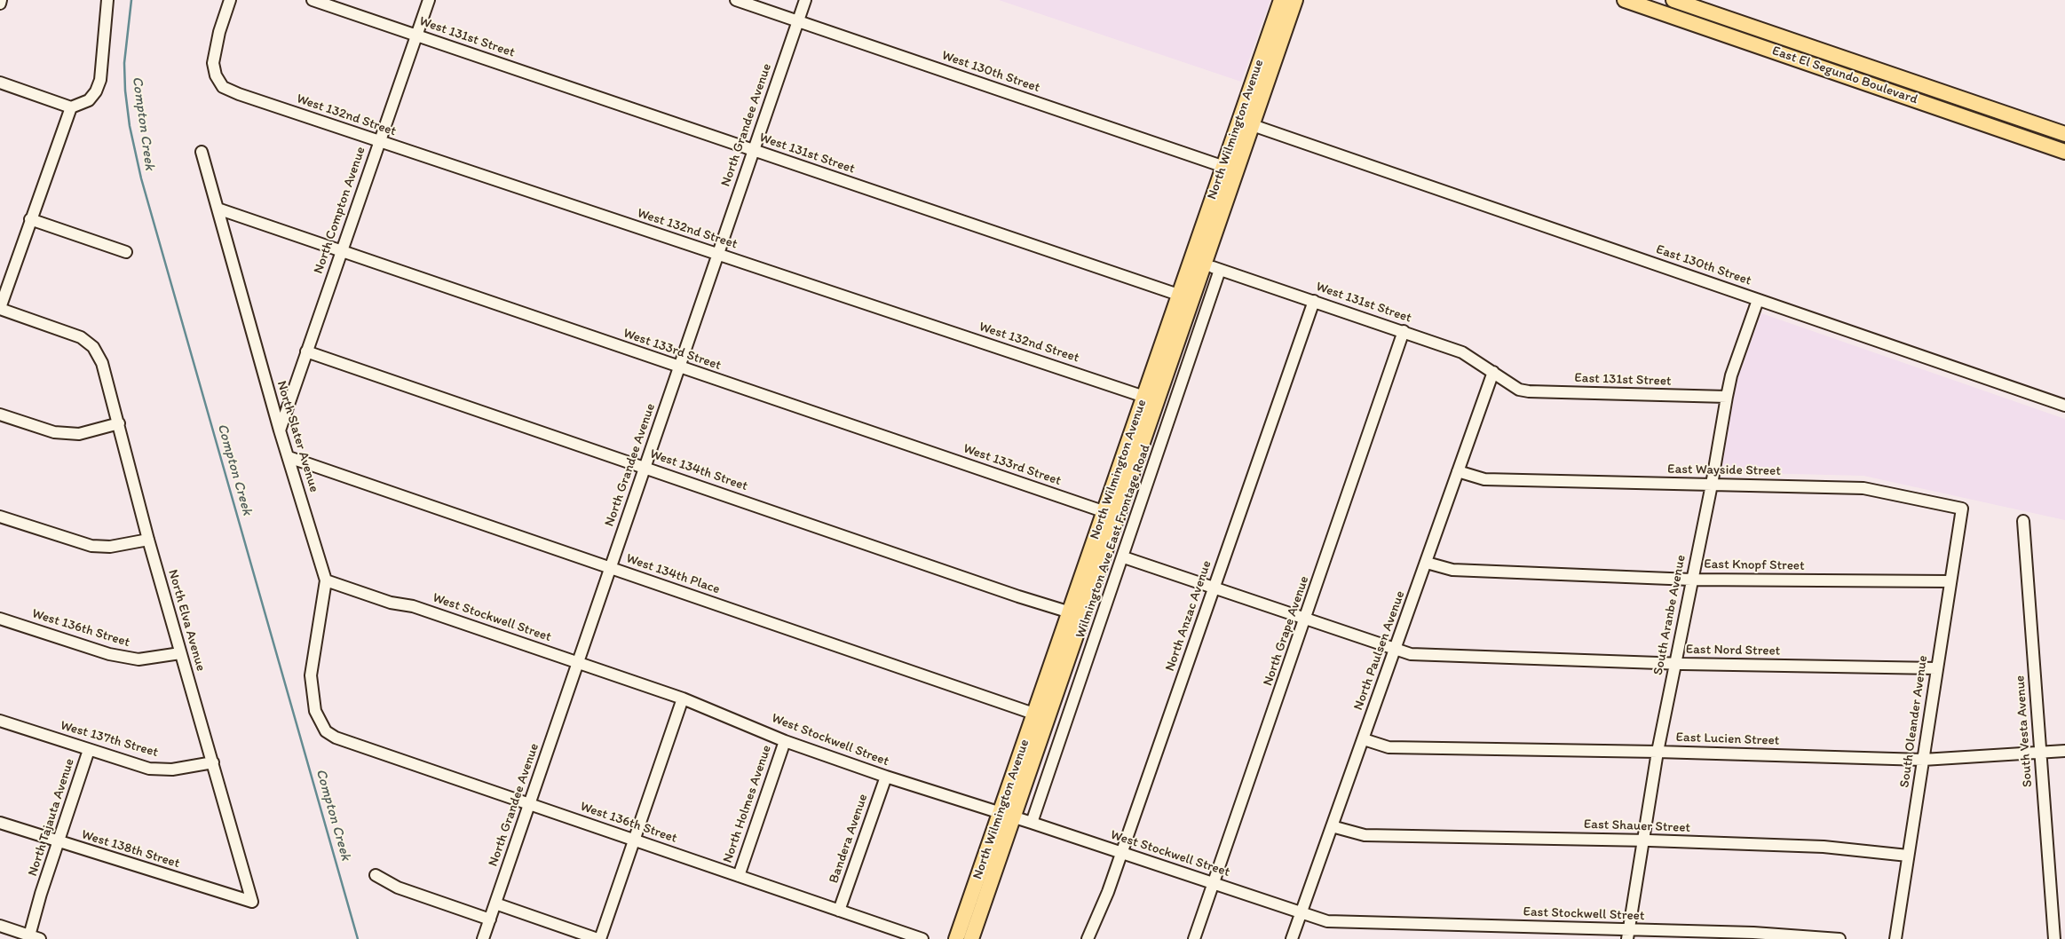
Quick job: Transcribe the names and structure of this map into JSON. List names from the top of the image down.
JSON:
{
  "streets": {
    "main road": ["East El Segundo Boulevard", "North Wilmington Avenue"],
    "street": [
      "West 131st Street",
      "West 130th Street",
      "West 132nd Street",
      "North Grandee Avenue",
      "North Compton Avenue",
      "East 130th Street",
      "West 133rd Street",
      "East 131st Street",
      "North Slater Avenue",
      "West 134th Street",
      "East Wayside Street",
      "Wilmington Ave East Frontage Road",
      "East Knopf Street",
      "West 134th Place",
      "South Aranbe Avenue",
      "North Anzac Avenue",
      "West Stockwell Street",
      "North Elva Avenue",
      "West 136th Street",
      "North Grape Avenue",
      "North Paulsen Avenue",
      "East Nord Street",
      "South Oleander Avenue",
      "South Vesta Avenue",
      "West 137th Street",
      "East Lucien Street",
      "North Holmes Avenue",
      "North Tajauta Avenue",
      "East Shauer Street",
      "Bandera Avenue",
      "West 138th Street",
      "East Stockwell Street"
    ]
  },
  "crossings": [
    ["West 131st Street", "North Grandee Avenue"],
    ["West 131st Street", "North Wilmington Avenue"],
    ["West 131st Street", "North Compton Avenue"],
    ["West 131st Street", "East 131st Street"],
    ["West 131st Street", "Wilmington Ave East Frontage Road"],
    ["West 131st Street", "North Anzac Avenue"],
    ["West 131st Street", "North Grape Avenue"],
    ["West 131st Street", "North Paulsen Avenue"],
    ["West 130th Street", "North Grandee Avenue"],
    ["West 130th Street", "North Wilmington Avenue"],
    ["West 132nd Street", "North Grandee Avenue"],
    ["West 132nd Street", "North Wilmington Avenue"],
    ["West 132nd Street", "North Compton Avenue"],
    ["North Grandee Avenue", "West 133rd Street"],
    ["North Grandee Avenue", "West 134th Street"],
    ["North Grandee Avenue", "West 134th Place"],
    ["North Grandee Avenue", "West Stockwell Street"],
    ["North Grandee Avenue", "West 136th Street"],
    ["North Wilmington Avenue", "East 130th Street"],
    ["North Wilmington Avenue", "West 133rd Street"],
    ["North Wilmington Avenue", "West 134th Street"],
    ["North Wilmington Avenue", "West 134th Place"],
    ["North Wilmington Avenue", "West Stockwell Street"],
    ["North Compton Avenue", "West 133rd Street"],
    ["North Compton Avenue", "North Slater Avenue"],
    ["North Compton Avenue", "West 134th Street"],
    ["East 130th Street", "South Aranbe Avenue"],
    ["West 133rd Street", "North Slater Avenue"],
    ["East 131st Street", "South Aranbe Avenue"],
    ["North Slater Avenue", "West 134th Place"],
    ["North Slater Avenue", "West Stockwell Street"],
    ["North Slater Avenue", "West 136th Street"],
    ["East Wayside Street", "South Aranbe Avenue"],
    ["East Wayside Street", "North Paulsen Avenue"],
    ["East Wayside Street", "South Oleander Avenue"],
    ["Wilmington Ave East Frontage Road", "West Stockwell Street"],
    ["Wilmington Ave East Frontage Road", "East Nord Street"],
    ["East Knopf Street", "South Aranbe Avenue"],
    ["East Knopf Street", "North Paulsen Avenue"],
    ["East Knopf Street", "South Oleander Avenue"],
    ["South Aranbe Avenue", "East Nord Street"],
    ["South Aranbe Avenue", "East Lucien Street"],
    ["South Aranbe Avenue", "East Shauer Street"],
    ["South Aranbe Avenue", "East Stockwell Street"],
    ["North Anzac Avenue", "West Stockwell Street"],
    ["North Anzac Avenue", "East Nord Street"],
    ["West Stockwell Street", "North Grape Avenue"],
    ["West Stockwell Street", "North Paulsen Avenue"],
    ["West Stockwell Street", "North Holmes Avenue"],
    ["West Stockwell Street", "Bandera Avenue"],
    ["West Stockwell Street", "East Stockwell Street"],
    ["North Elva Avenue", "West 136th Street"],
    ["North Elva Avenue", "West 137th Street"],
    ["North Elva Avenue", "West 138th Street"],
    ["West 136th Street", "North Holmes Avenue"],
    ["West 136th Street", "Bandera Avenue"],
    ["North Grape Avenue", "East Nord Street"],
    ["North Paulsen Avenue", "East Nord Street"],
    ["North Paulsen Avenue", "East Lucien Street"],
    ["North Paulsen Avenue", "East Shauer Street"],
    ["East Nord Street", "South Oleander Avenue"],
    ["South Oleander Avenue", "East Lucien Street"],
    ["South Oleander Avenue", "East Shauer Street"],
    ["South Vesta Avenue", "East Lucien Street"],
    ["West 137th Street", "North Tajauta Avenue"],
    ["North Tajauta Avenue", "West 138th Street"]
  ],
  "water": ["Compton Creek"]
}
